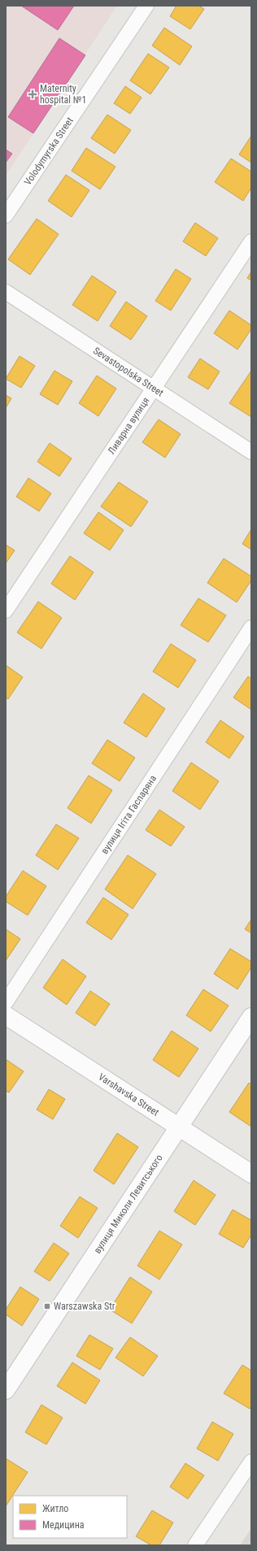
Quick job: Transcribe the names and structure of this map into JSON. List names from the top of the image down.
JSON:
{
  "streets": {
    "main road": ["Varshavska Street", "вулиця Миколи Левитського"],
    "street": [
      "Volodymyrska Street",
      "Sevastopolska Street",
      "Ливарна вулиця",
      "вулиця Ігіта Гаспаряна"
    ]
  },
  "crossings": [
    ["Sevastopolska Street", "Ливарна вулиця"],
    ["Varshavska Street", "вулиця Миколи Левитського"]
  ],
  "places": {
    "health": ["Maternity hospital №1"],
    "transit": ["Warszawska Str"]
  },
  "legend": ["Житло", "Медицина"]
}
